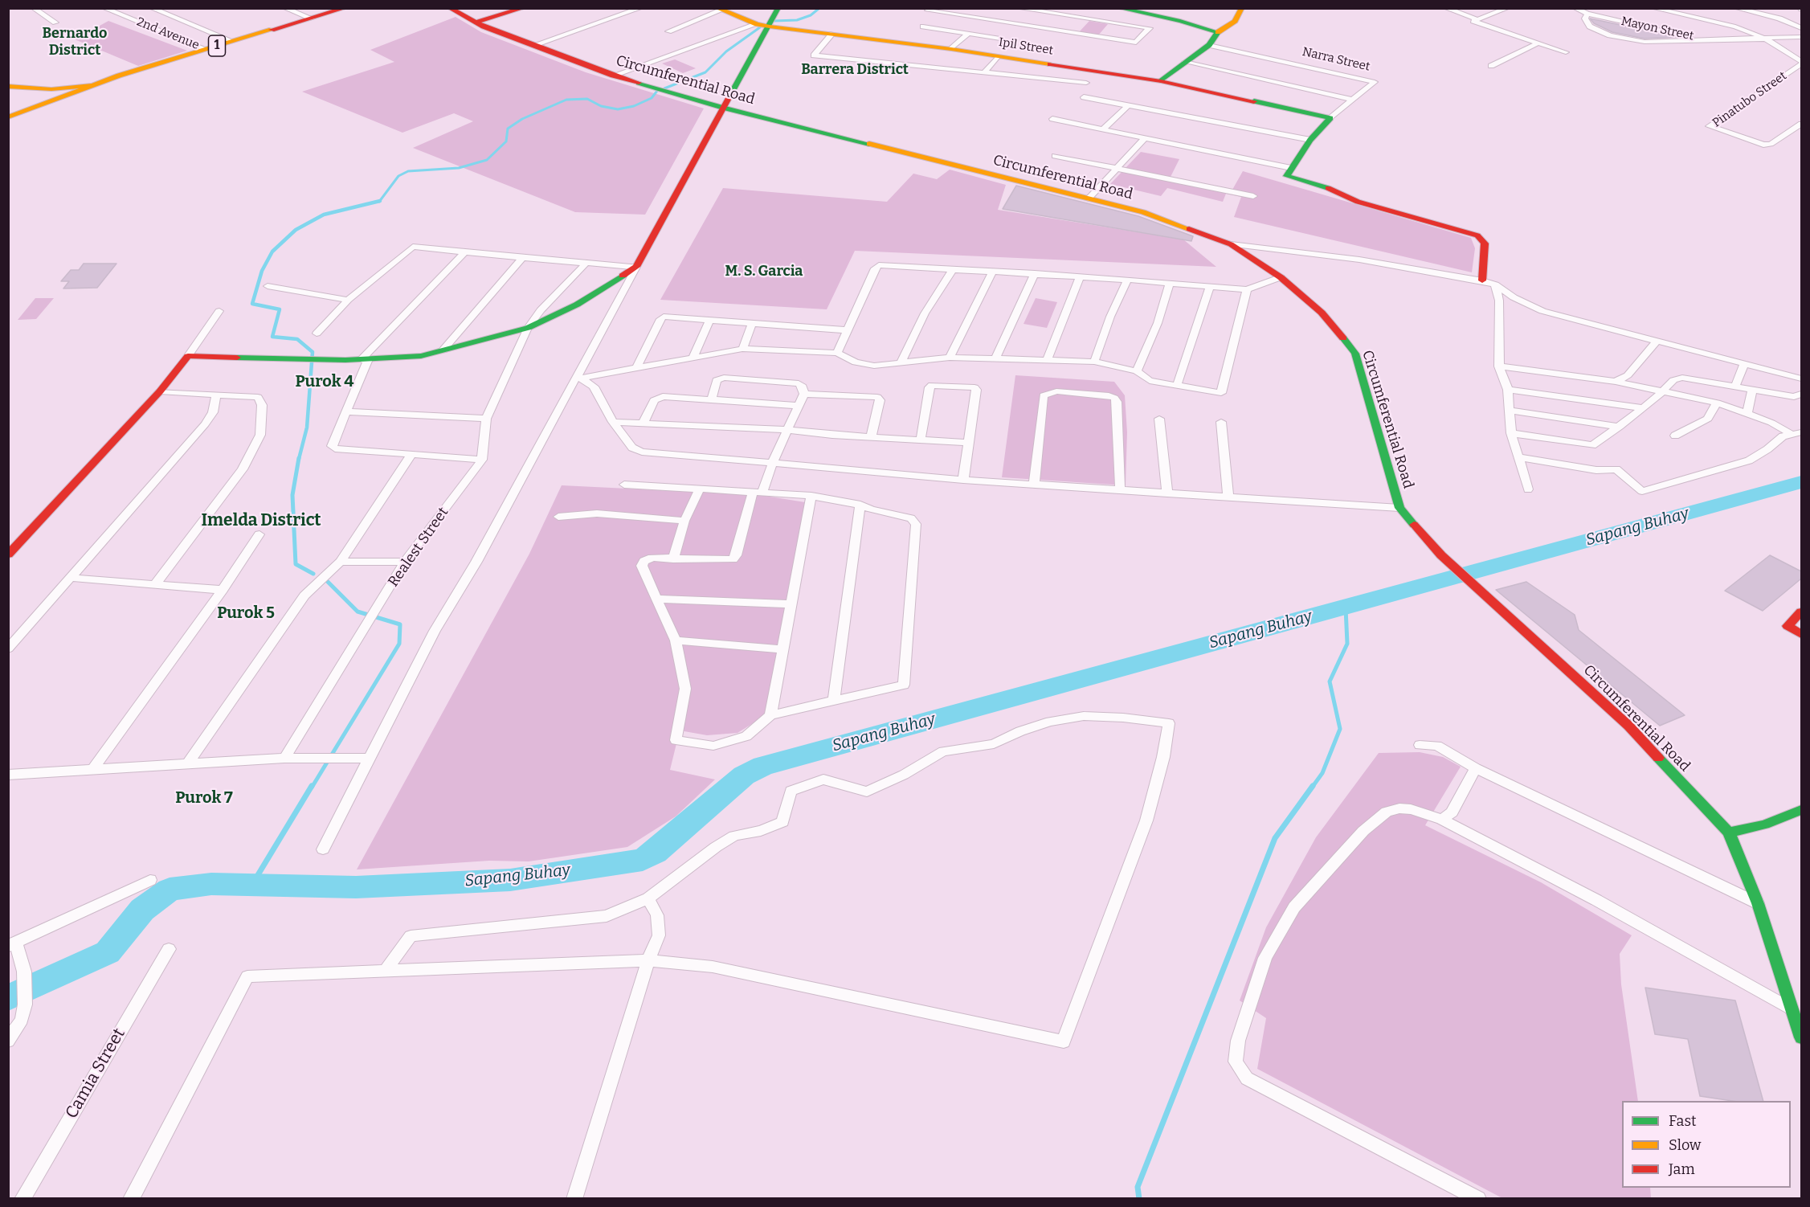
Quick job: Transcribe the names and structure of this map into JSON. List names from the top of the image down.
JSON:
{
  "streets": {
    "street": [
      "Mayon Street",
      "2nd Avenue",
      "1",
      "Ipil Street",
      "Narra Street",
      "Circumferential Road",
      "Pinatubo Street",
      "Realest Street",
      "Camia Street"
    ]
  },
  "crossings": [
    ["2nd Avenue", "1"],
    ["Ipil Street", "Narra Street"]
  ],
  "districts": [
    "Bernardo District",
    "Barrera District",
    "M. S. Garcia",
    "Purok 4",
    "Imelda District",
    "Purok 5",
    "Purok 7"
  ],
  "water": ["Sapang Buhay"],
  "legend": ["Fast", "Slow", "Jam"]
}
